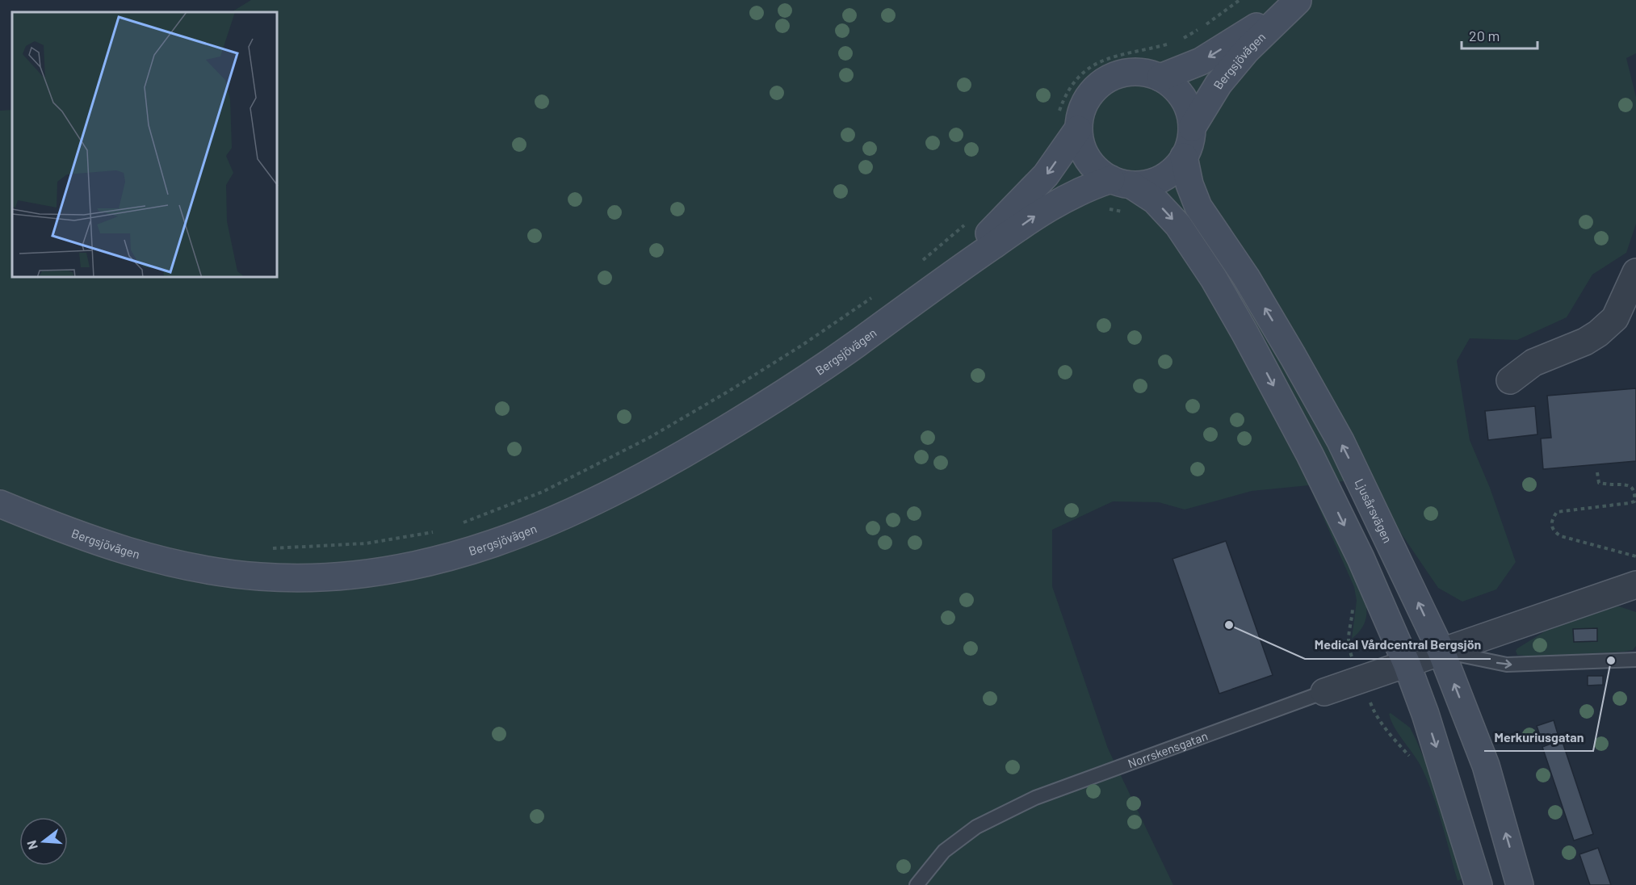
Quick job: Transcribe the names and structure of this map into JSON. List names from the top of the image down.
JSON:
{
  "streets": {
    "main road": ["Bergsjövägen", "Ljusårsvägen"],
    "street": ["Norrskensgatan"]
  },
  "crossings": [
    ["Bergsjövägen", "Ljusårsvägen"],
    ["Ljusårsvägen", "Norrskensgatan"]
  ],
  "places": ["Medical Vårdcentral Bergsjön", "Merkuriusgatan"],
  "scale_bar": "20 m",
  "north": "left"
}
